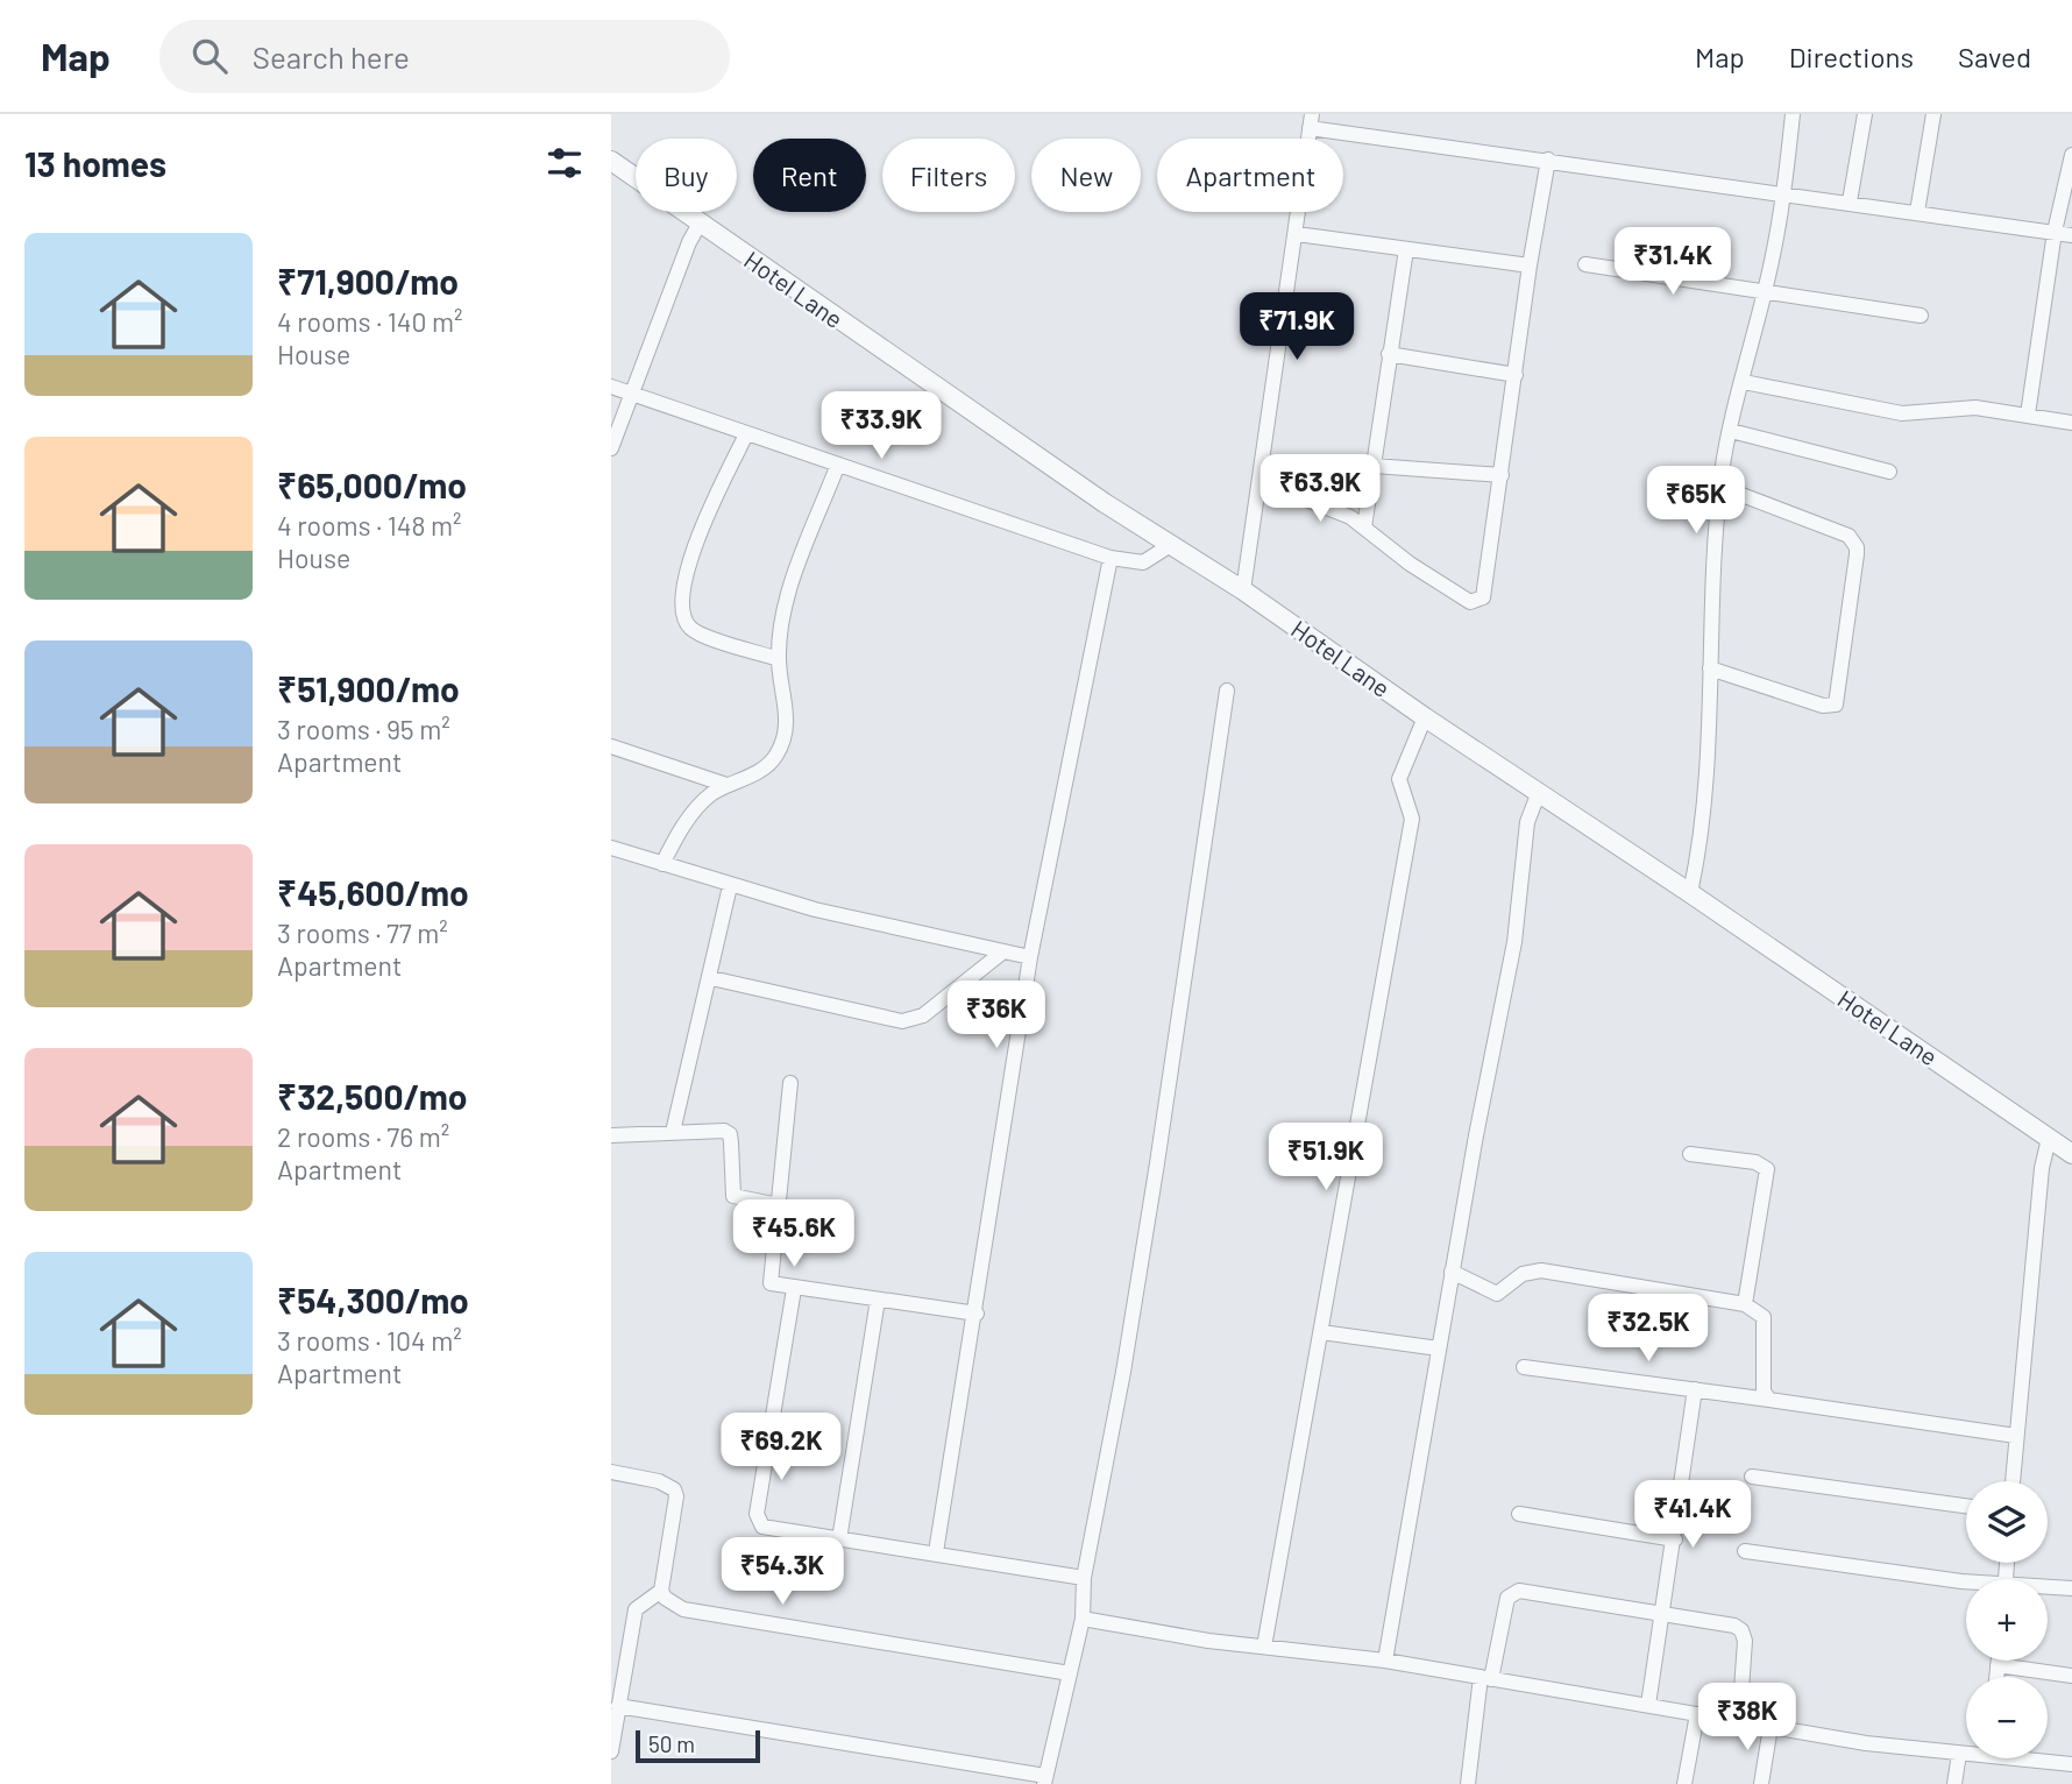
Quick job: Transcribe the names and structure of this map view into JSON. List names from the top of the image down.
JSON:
{
  "streets": {
    "street": ["Hotel Lane"]
  },
  "scale_bar": "50 m",
  "page": {
    "header": "Map",
    "search": "Search here",
    "nav": ["Map", "Directions", "Saved"],
    "heading": "13 homes",
    "chip": [
      "Buy",
      "Rent",
      "Filters",
      "New",
      "Apartment"
    ],
    "list": [
      {
        "name": "₹71,900/mo",
        "note": "4 rooms · 140 m² · House"
      },
      {
        "name": "₹65,000/mo",
        "note": "4 rooms · 148 m² · House"
      },
      {
        "name": "₹51,900/mo",
        "note": "3 rooms · 95 m² · Apartment"
      },
      {
        "name": "₹45,600/mo",
        "note": "3 rooms · 77 m² · Apartment"
      },
      {
        "name": "₹32,500/mo",
        "note": "2 rooms · 76 m² · Apartment"
      },
      {
        "name": "₹54,300/mo",
        "note": "3 rooms · 104 m² · Apartment"
      }
    ],
    "price": [
      "₹31.4K",
      "₹71.9K",
      "₹33.9K",
      "₹63.9K",
      "₹65K",
      "₹36K",
      "₹51.9K",
      "₹45.6K",
      "₹32.5K",
      "₹69.2K",
      "₹41.4K",
      "₹54.3K",
      "₹38K"
    ],
    "map_buttons": ["+", "−"],
    "scale": "50 m"
  }
}
